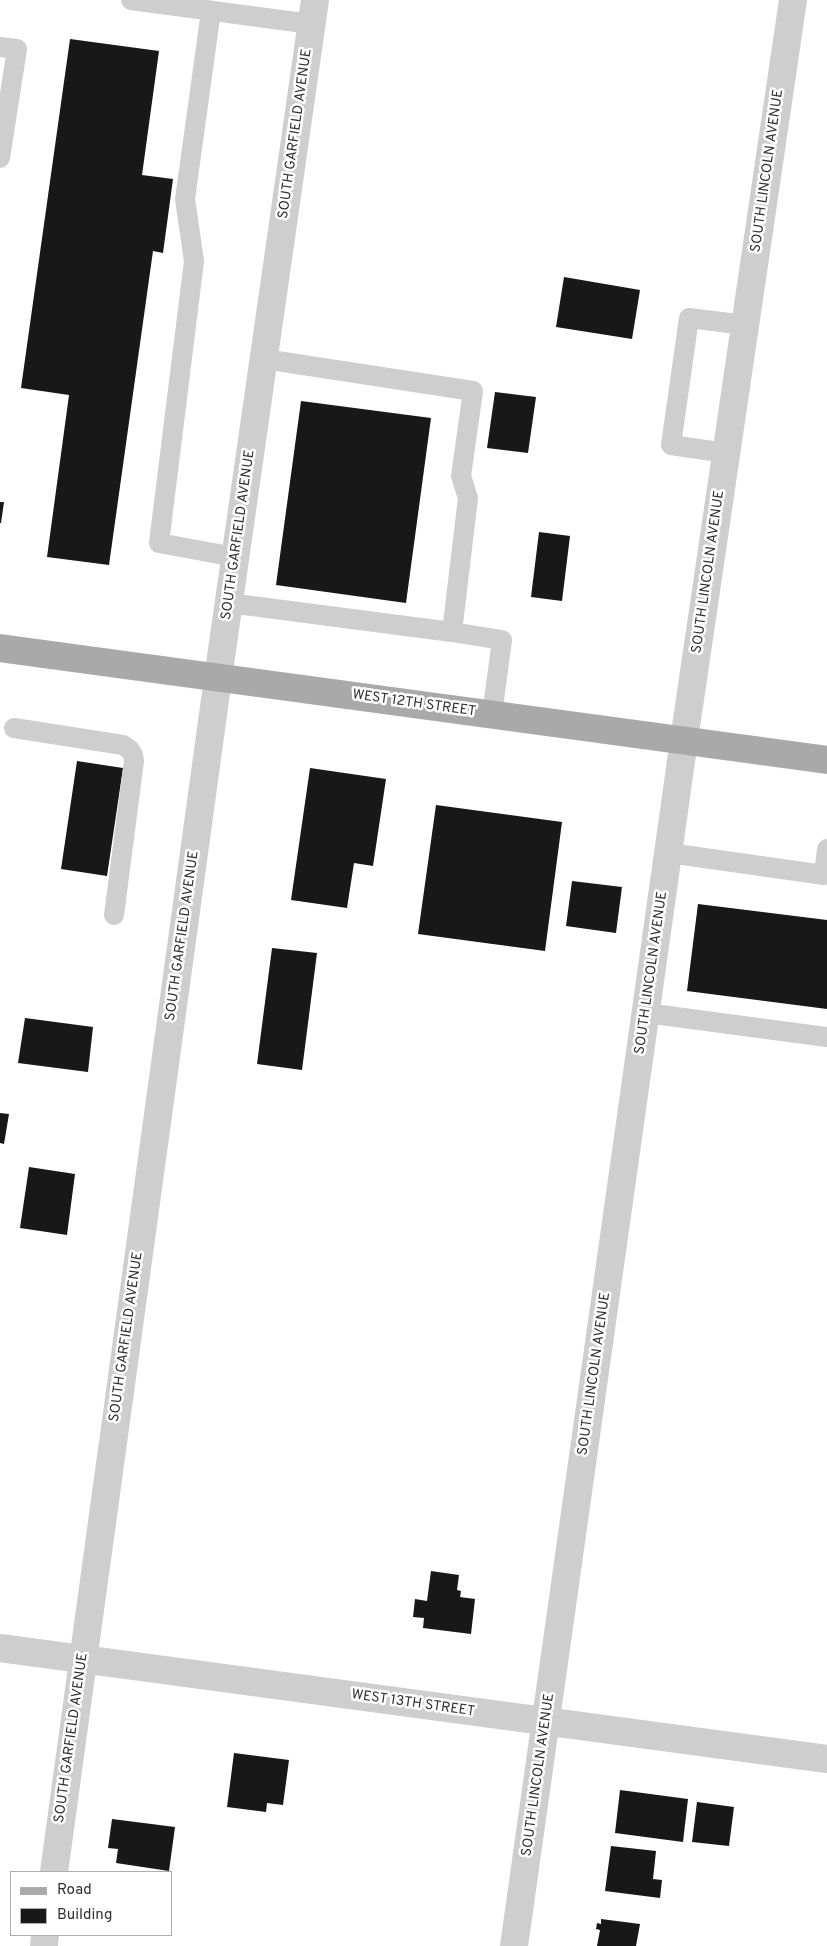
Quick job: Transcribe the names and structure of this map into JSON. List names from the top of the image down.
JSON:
{
  "streets": {
    "main road": ["WEST 12TH STREET"],
    "street": ["SOUTH GARFIELD AVENUE", "SOUTH LINCOLN AVENUE", "WEST 13TH STREET"]
  },
  "crossings": [
    ["SOUTH GARFIELD AVENUE", "WEST 12TH STREET"],
    ["SOUTH GARFIELD AVENUE", "WEST 13TH STREET"],
    ["SOUTH LINCOLN AVENUE", "WEST 12TH STREET"],
    ["SOUTH LINCOLN AVENUE", "WEST 13TH STREET"]
  ],
  "legend": ["Road", "Building"]
}
